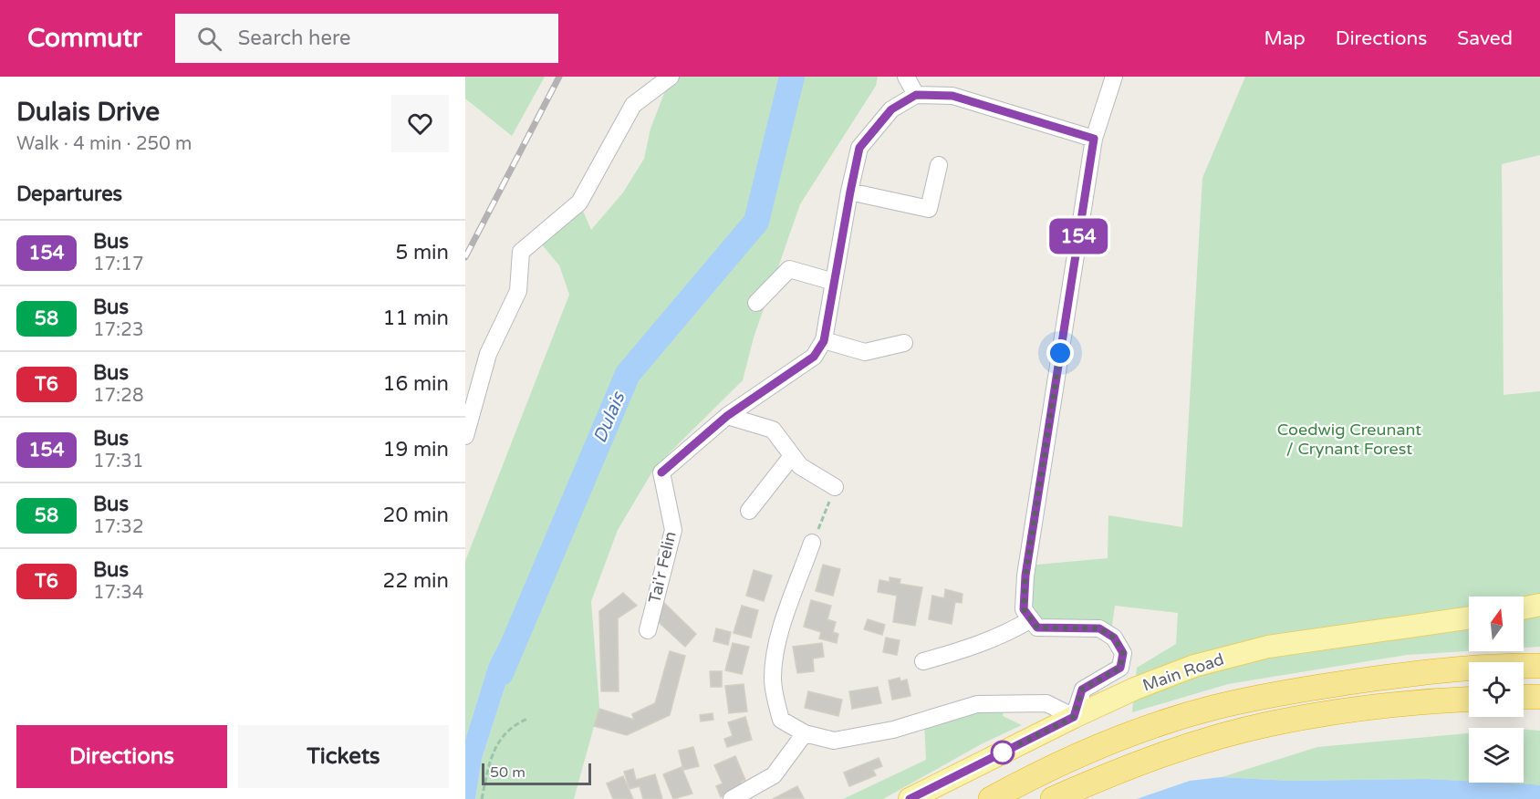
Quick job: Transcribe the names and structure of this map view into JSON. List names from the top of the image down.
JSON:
{
  "streets": {
    "main road": ["Main Road"],
    "street": ["Tai'r Felin"]
  },
  "water": ["Dulais"],
  "parks": ["Coedwig Creunant / Crynant Forest"],
  "lines": ["bus line 154"],
  "scale_bar": "50 m",
  "north": "top",
  "page": {
    "header": "Commutr",
    "search": "Search here",
    "nav": ["Map", "Directions", "Saved"],
    "heading": [
      ["Dulais Drive", "Walk · 4 min · 250 m"],
      "Departures"
    ],
    "on_map": "154",
    "list": [
      {
        "mark": "154",
        "name": "Bus",
        "note": "17:17",
        "value": "5 min"
      },
      {
        "mark": "58",
        "name": "Bus",
        "note": "17:23",
        "value": "11 min"
      },
      {
        "mark": "T6",
        "name": "Bus",
        "note": "17:28",
        "value": "16 min"
      },
      {
        "mark": "154",
        "name": "Bus",
        "note": "17:31",
        "value": "19 min"
      },
      {
        "mark": "58",
        "name": "Bus",
        "note": "17:32",
        "value": "20 min"
      },
      {
        "mark": "T6",
        "name": "Bus",
        "note": "17:34",
        "value": "22 min"
      }
    ],
    "buttons": ["Directions", "Tickets"],
    "scale": "50 m"
  }
}
